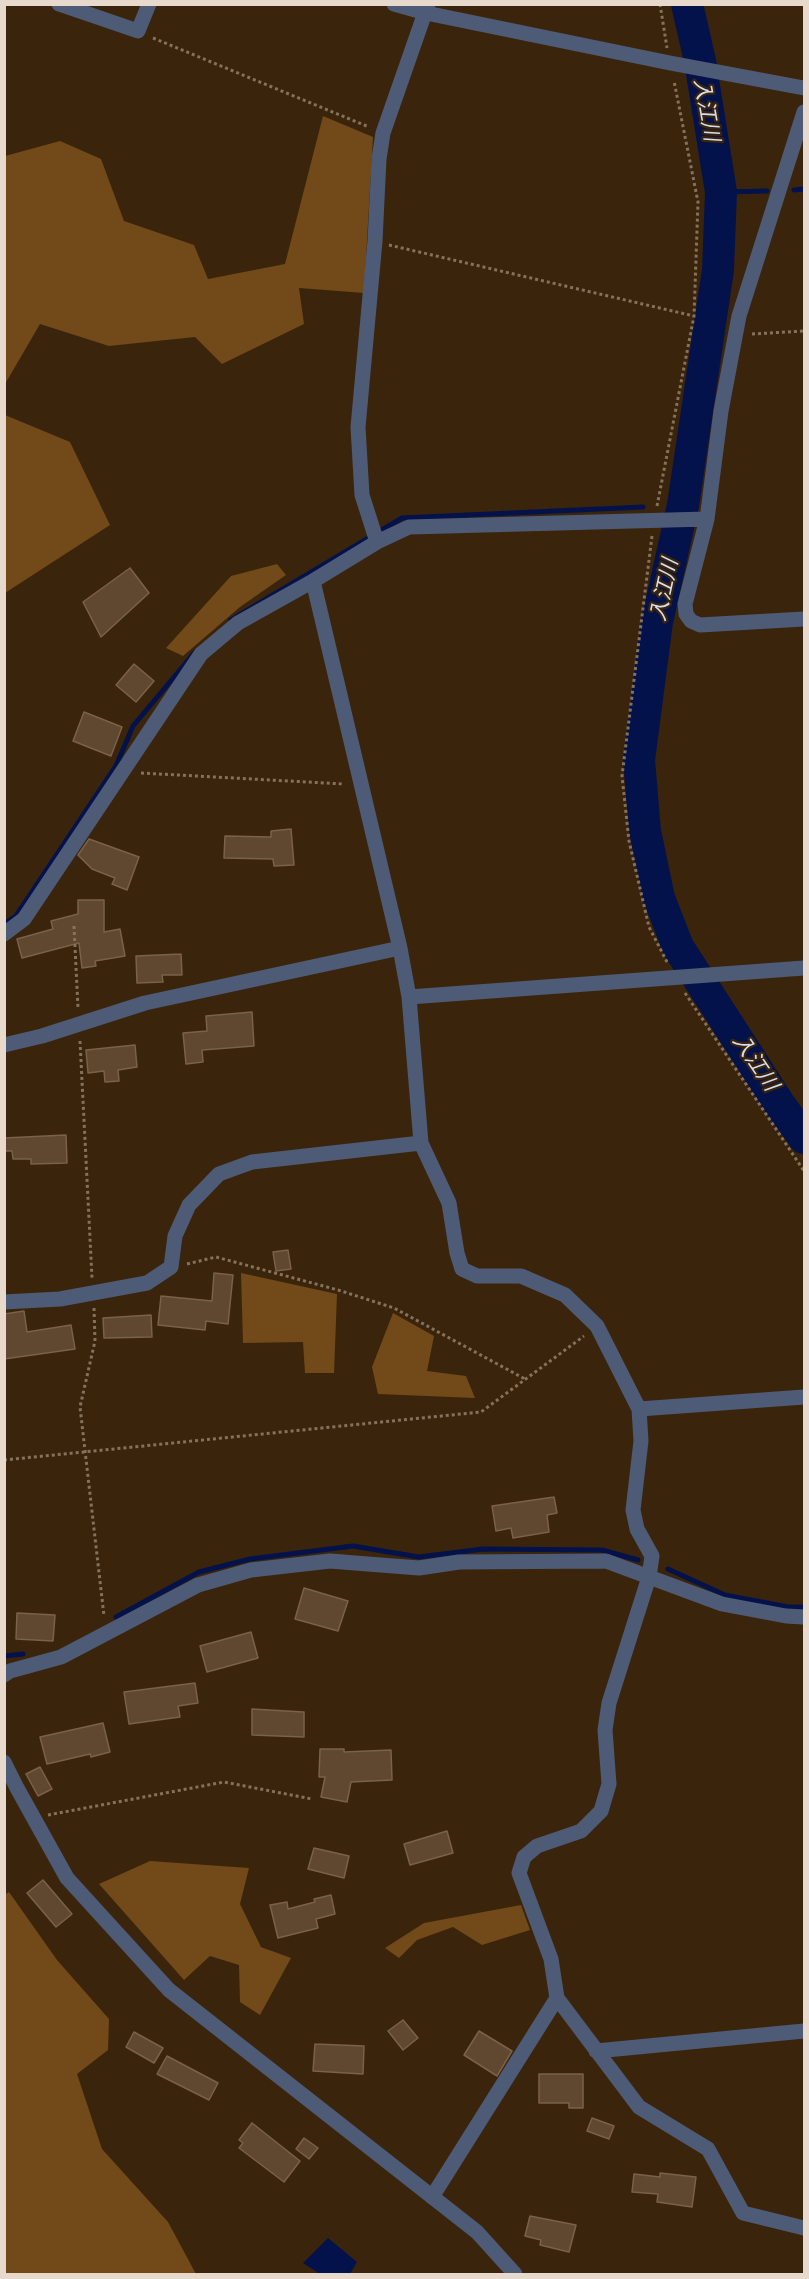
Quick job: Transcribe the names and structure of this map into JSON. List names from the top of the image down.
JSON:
{
  "water": ["入江川"]
}
